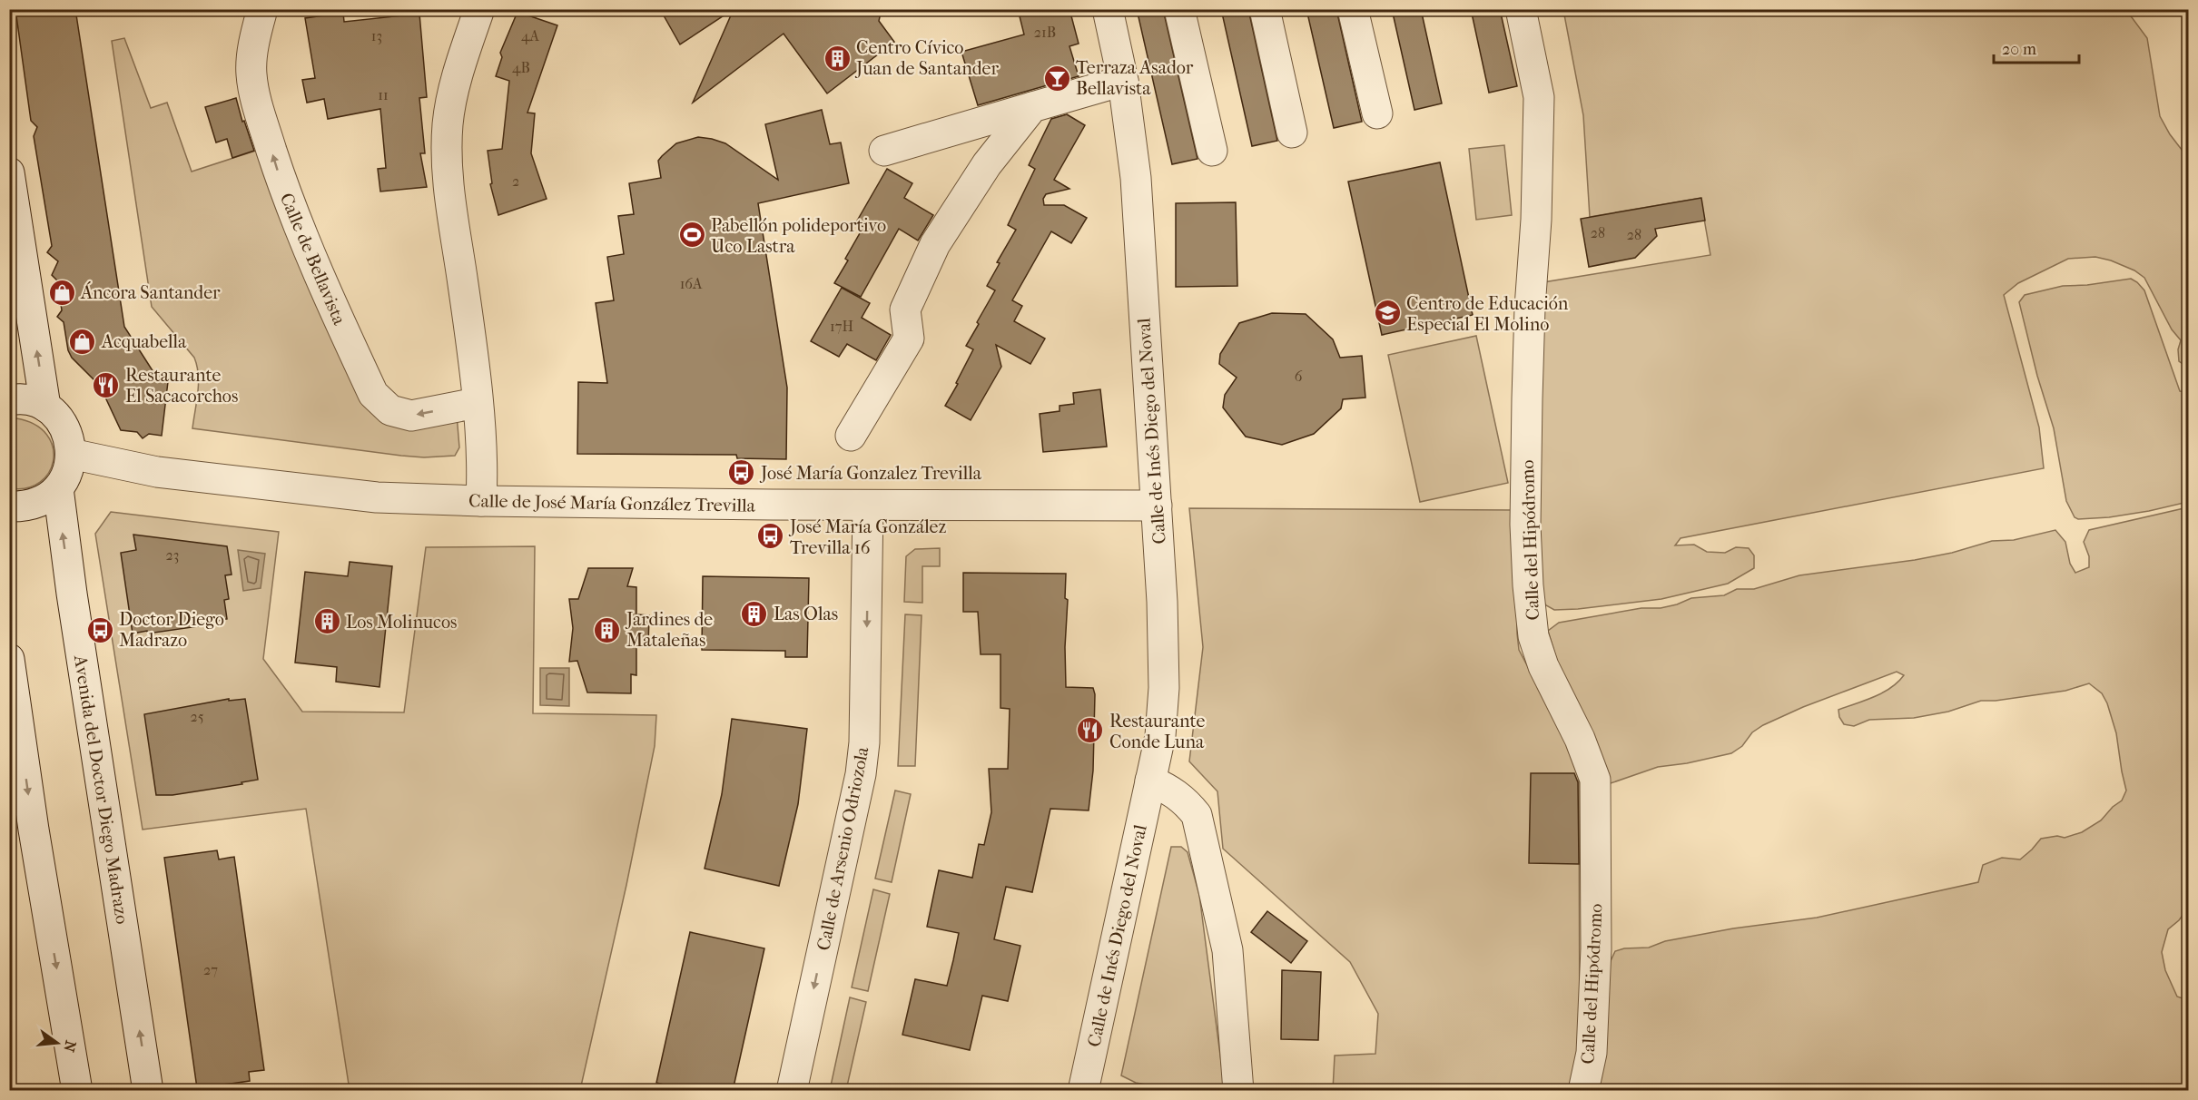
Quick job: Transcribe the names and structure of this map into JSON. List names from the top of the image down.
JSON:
{
  "streets": {
    "street": [
      "Calle de Bellavista",
      "Calle de Inés Diego del Noval",
      "Calle de José María González Trevilla",
      "Calle del Hipódromo",
      "Avenida del Doctor Diego Madrazo",
      "Calle de Arsenio Odriozola"
    ]
  },
  "crossings": [
    ["Calle de Inés Diego del Noval", "Calle de José María González Trevilla"],
    ["Calle de José María González Trevilla", "Calle de Arsenio Odriozola"]
  ],
  "one_way": ["Calle de Bellavista", "Calle de Arsenio Odriozola"],
  "places": {
    "building": [
      "Centro Cívico Juan de Santander",
      "Las Olas",
      "Los Molinucos",
      "Jardines de Mataleñas"
    ],
    "bar": ["Terraza Asador Bellavista"],
    "sports": ["Pabellón polideportivo Uco Lastra"],
    "shop": ["Áncora Santander", "Acquabella"],
    "school or university": ["Centro de Educación Especial El Molino"],
    "restaurant": ["Restaurante El Sacacorchos", "Restaurante Conde Luna"],
    "bus stop": ["José María Gonzalez Trevilla", "José María González Trevilla 16", "Doctor Diego Madrazo"]
  },
  "house_numbers": [
    "21B",
    "13",
    "4A",
    "4B",
    "11",
    "2",
    "28",
    "28",
    "16A",
    "17H",
    "6",
    "23",
    "25",
    "27"
  ],
  "scale_bar": "20 m",
  "north": "right"
}
